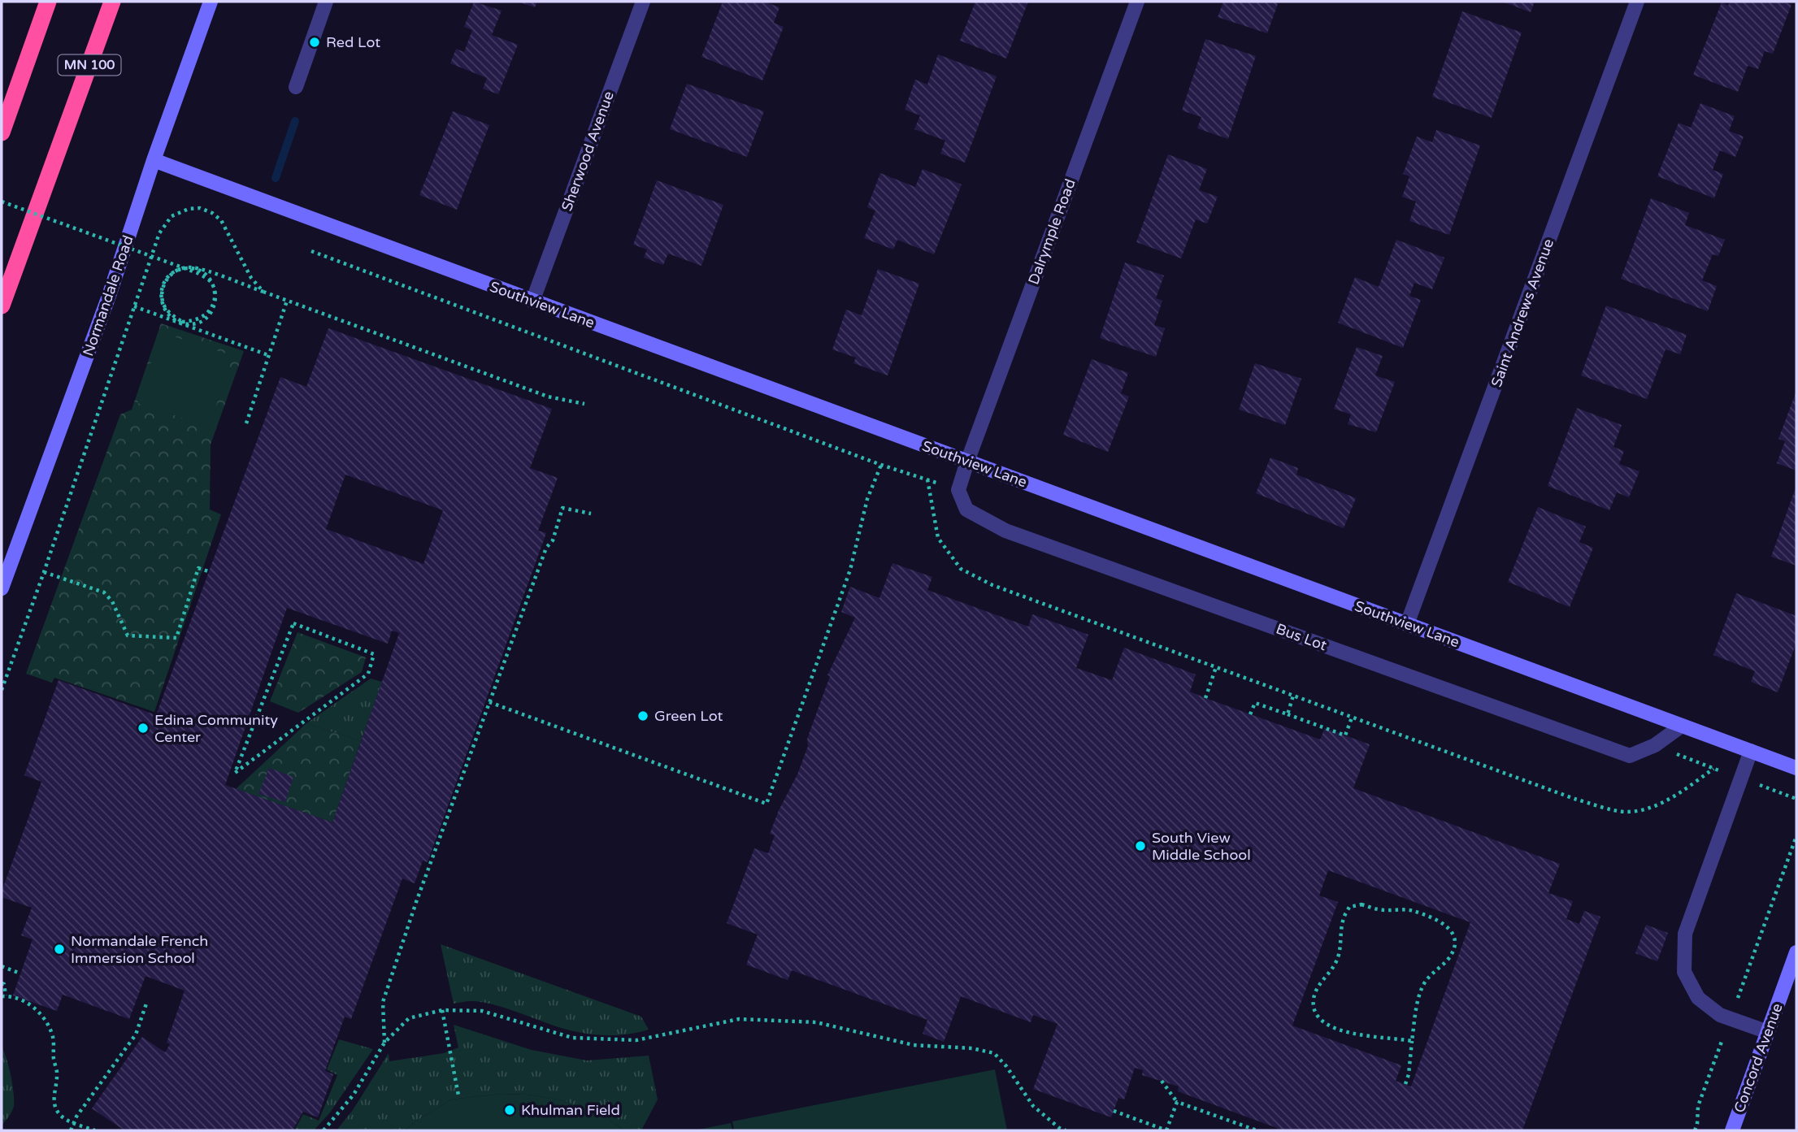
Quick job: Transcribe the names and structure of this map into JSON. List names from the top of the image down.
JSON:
{
  "streets": {
    "highway": ["MN 100"],
    "street": [
      "Sherwood Avenue",
      "Dalrymple Road",
      "Normandale Road",
      "Southview Lane",
      "Saint Andrews Avenue",
      "Bus Lot",
      "Concord Avenue"
    ]
  },
  "crossings": [
    ["Sherwood Avenue", "Southview Lane"],
    ["Dalrymple Road", "Southview Lane"],
    ["Normandale Road", "Southview Lane"],
    ["Southview Lane", "Saint Andrews Avenue"],
    ["Southview Lane", "Bus Lot"]
  ],
  "places": [
    "Red Lot",
    "Green Lot",
    "Edina Community Center",
    "South View Middle School",
    "Normandale French Immersion School",
    "Khulman Field"
  ]
}
